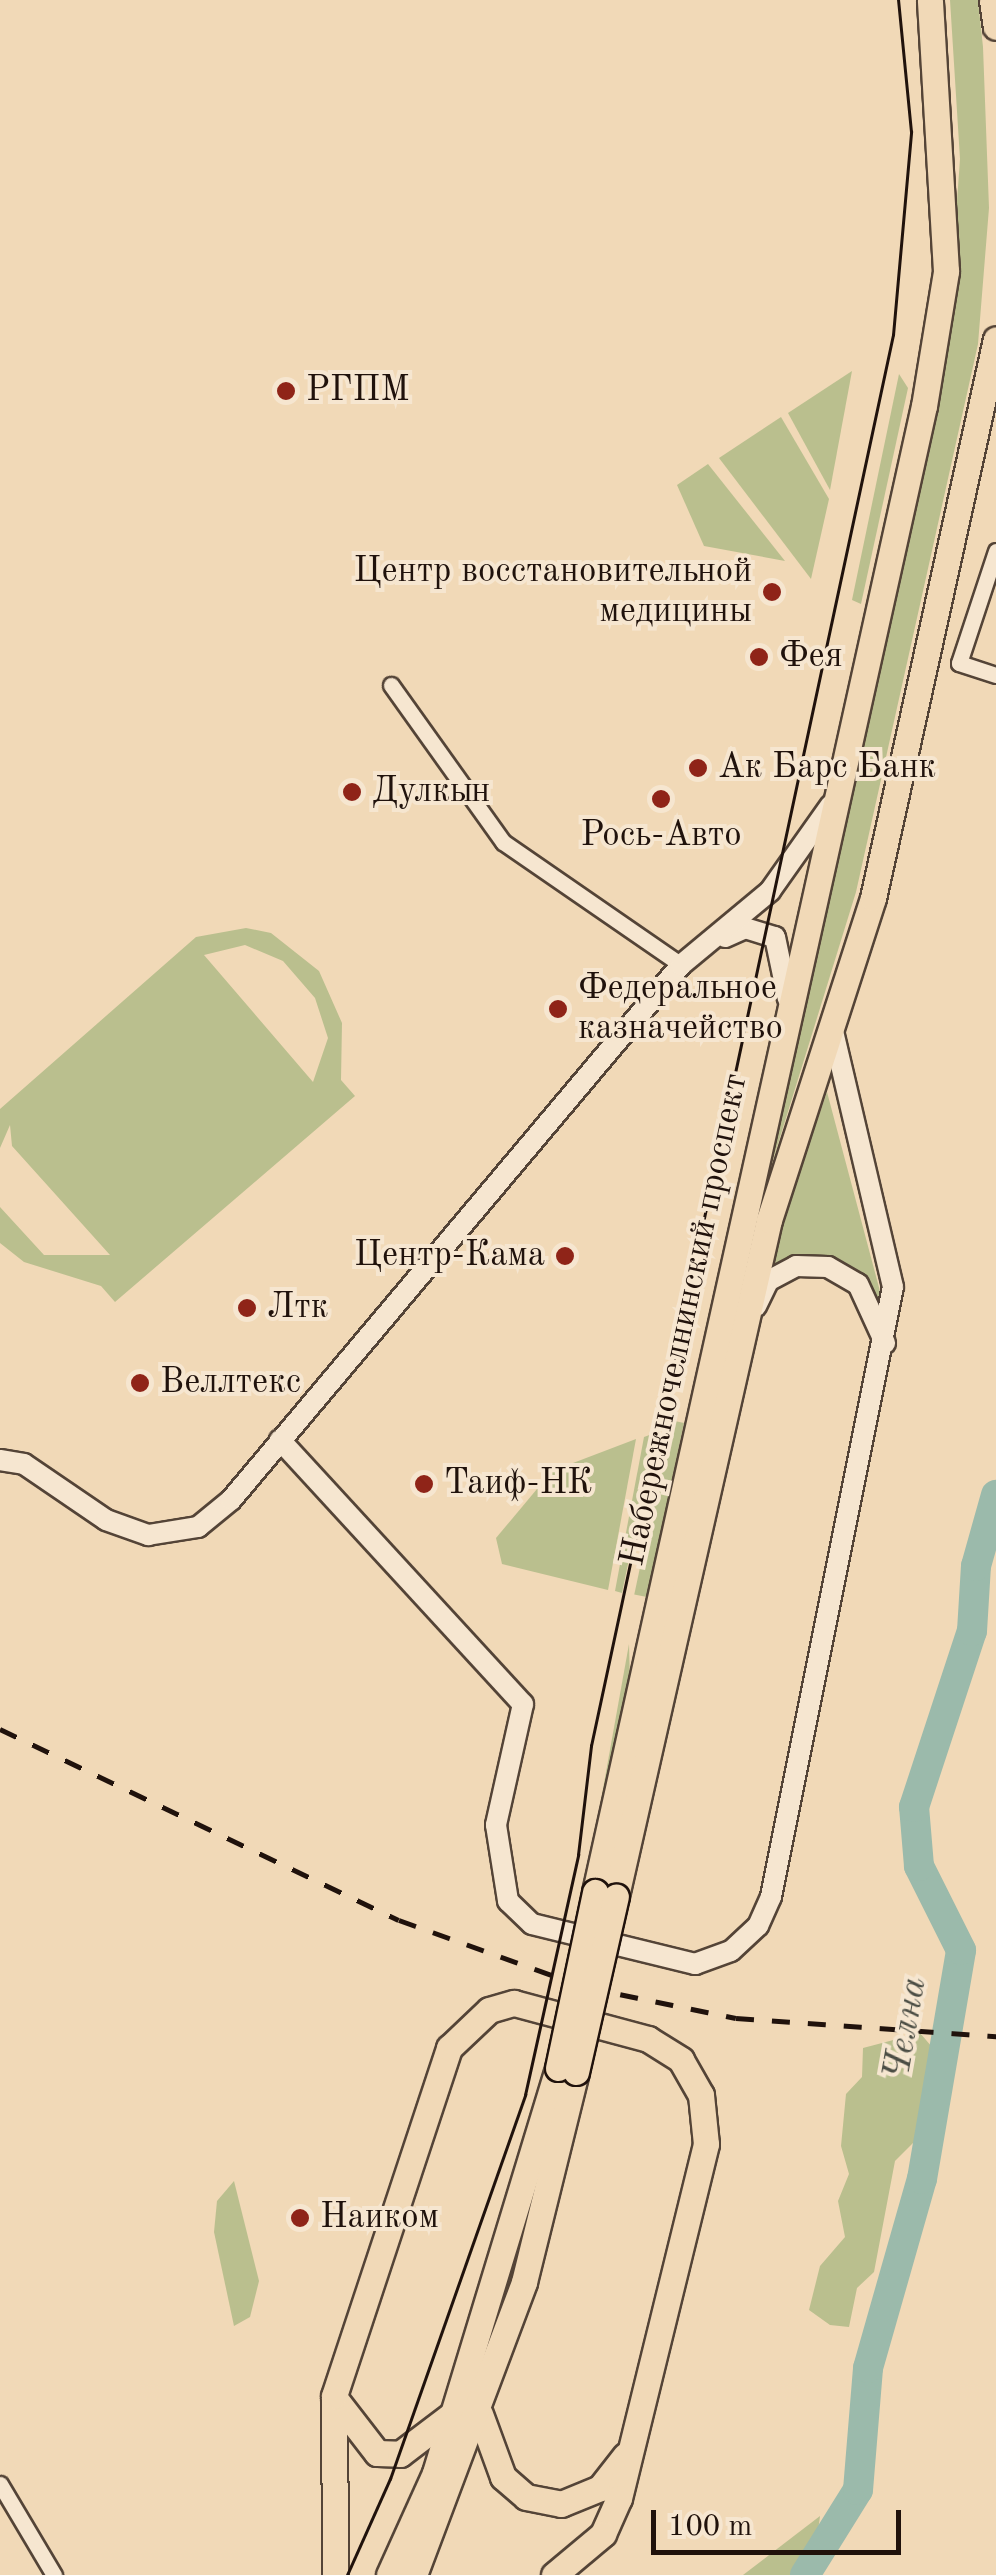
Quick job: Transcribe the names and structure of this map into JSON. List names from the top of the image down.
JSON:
{
  "streets": {
    "main road": ["Набережночелнинский проспект"]
  },
  "water": ["Челна"],
  "places": [
    "РГПМ",
    "Центр восстановительной медицины",
    "Фея",
    "Ак Барс Банк",
    "Дулкын",
    "Рось-Авто",
    "Федеральное казначейство",
    "Центр-Кама",
    "Лтк",
    "Веллтекс",
    "Таиф-НК",
    "Наиком"
  ],
  "scale_bar": "100 m"
}
